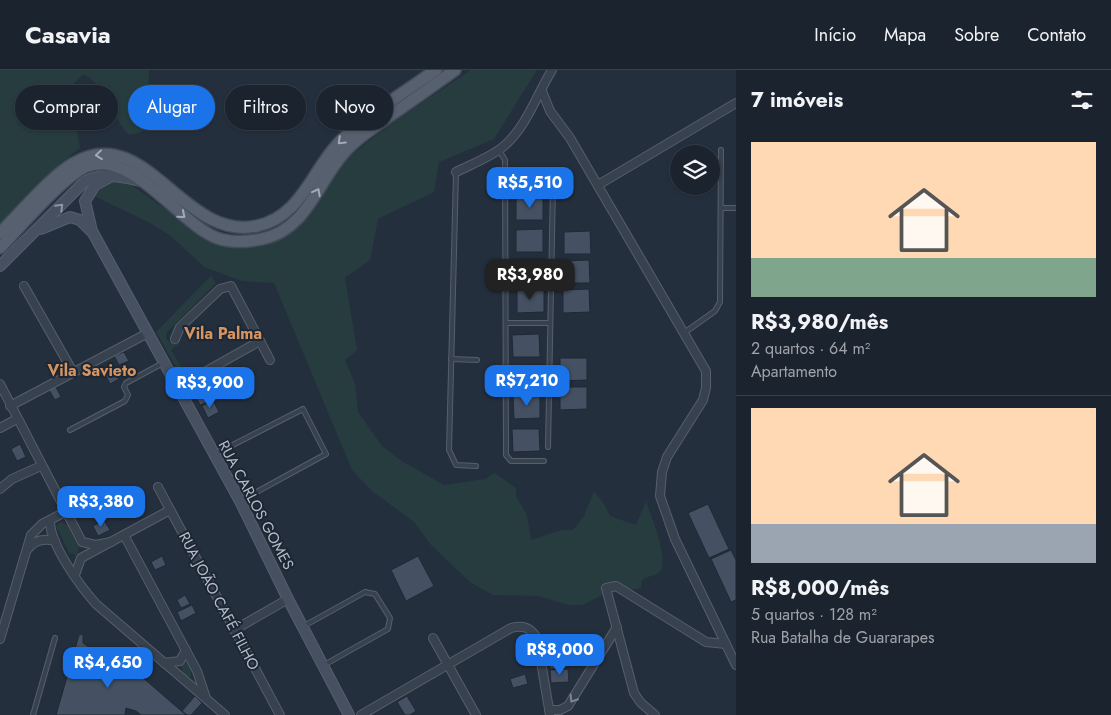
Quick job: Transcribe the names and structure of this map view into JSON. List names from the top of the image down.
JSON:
{
  "streets": {
    "main road": ["RUA CARLOS GOMES"],
    "street": ["RUA JOÃO CAFÉ FILHO"]
  },
  "districts": ["Vila Palma", "Vila Savieto"],
  "page": {
    "header": "Casavia",
    "nav": [
      "Início",
      "Mapa",
      "Sobre",
      "Contato"
    ],
    "heading": "7 imóveis",
    "chip": [
      "Comprar",
      "Alugar",
      "Filtros",
      "Novo"
    ],
    "list": [
      {
        "name": "R$3,980/mês",
        "note": "2 quartos · 64 m² · Apartamento"
      },
      {
        "name": "R$8,000/mês",
        "note": "5 quartos · 128 m² · Rua Batalha de Guararapes"
      }
    ],
    "price": [
      "R$5,510",
      "R$3,980",
      "R$7,210",
      "R$3,900",
      "R$3,380",
      "R$8,000",
      "R$4,650"
    ]
  }
}
